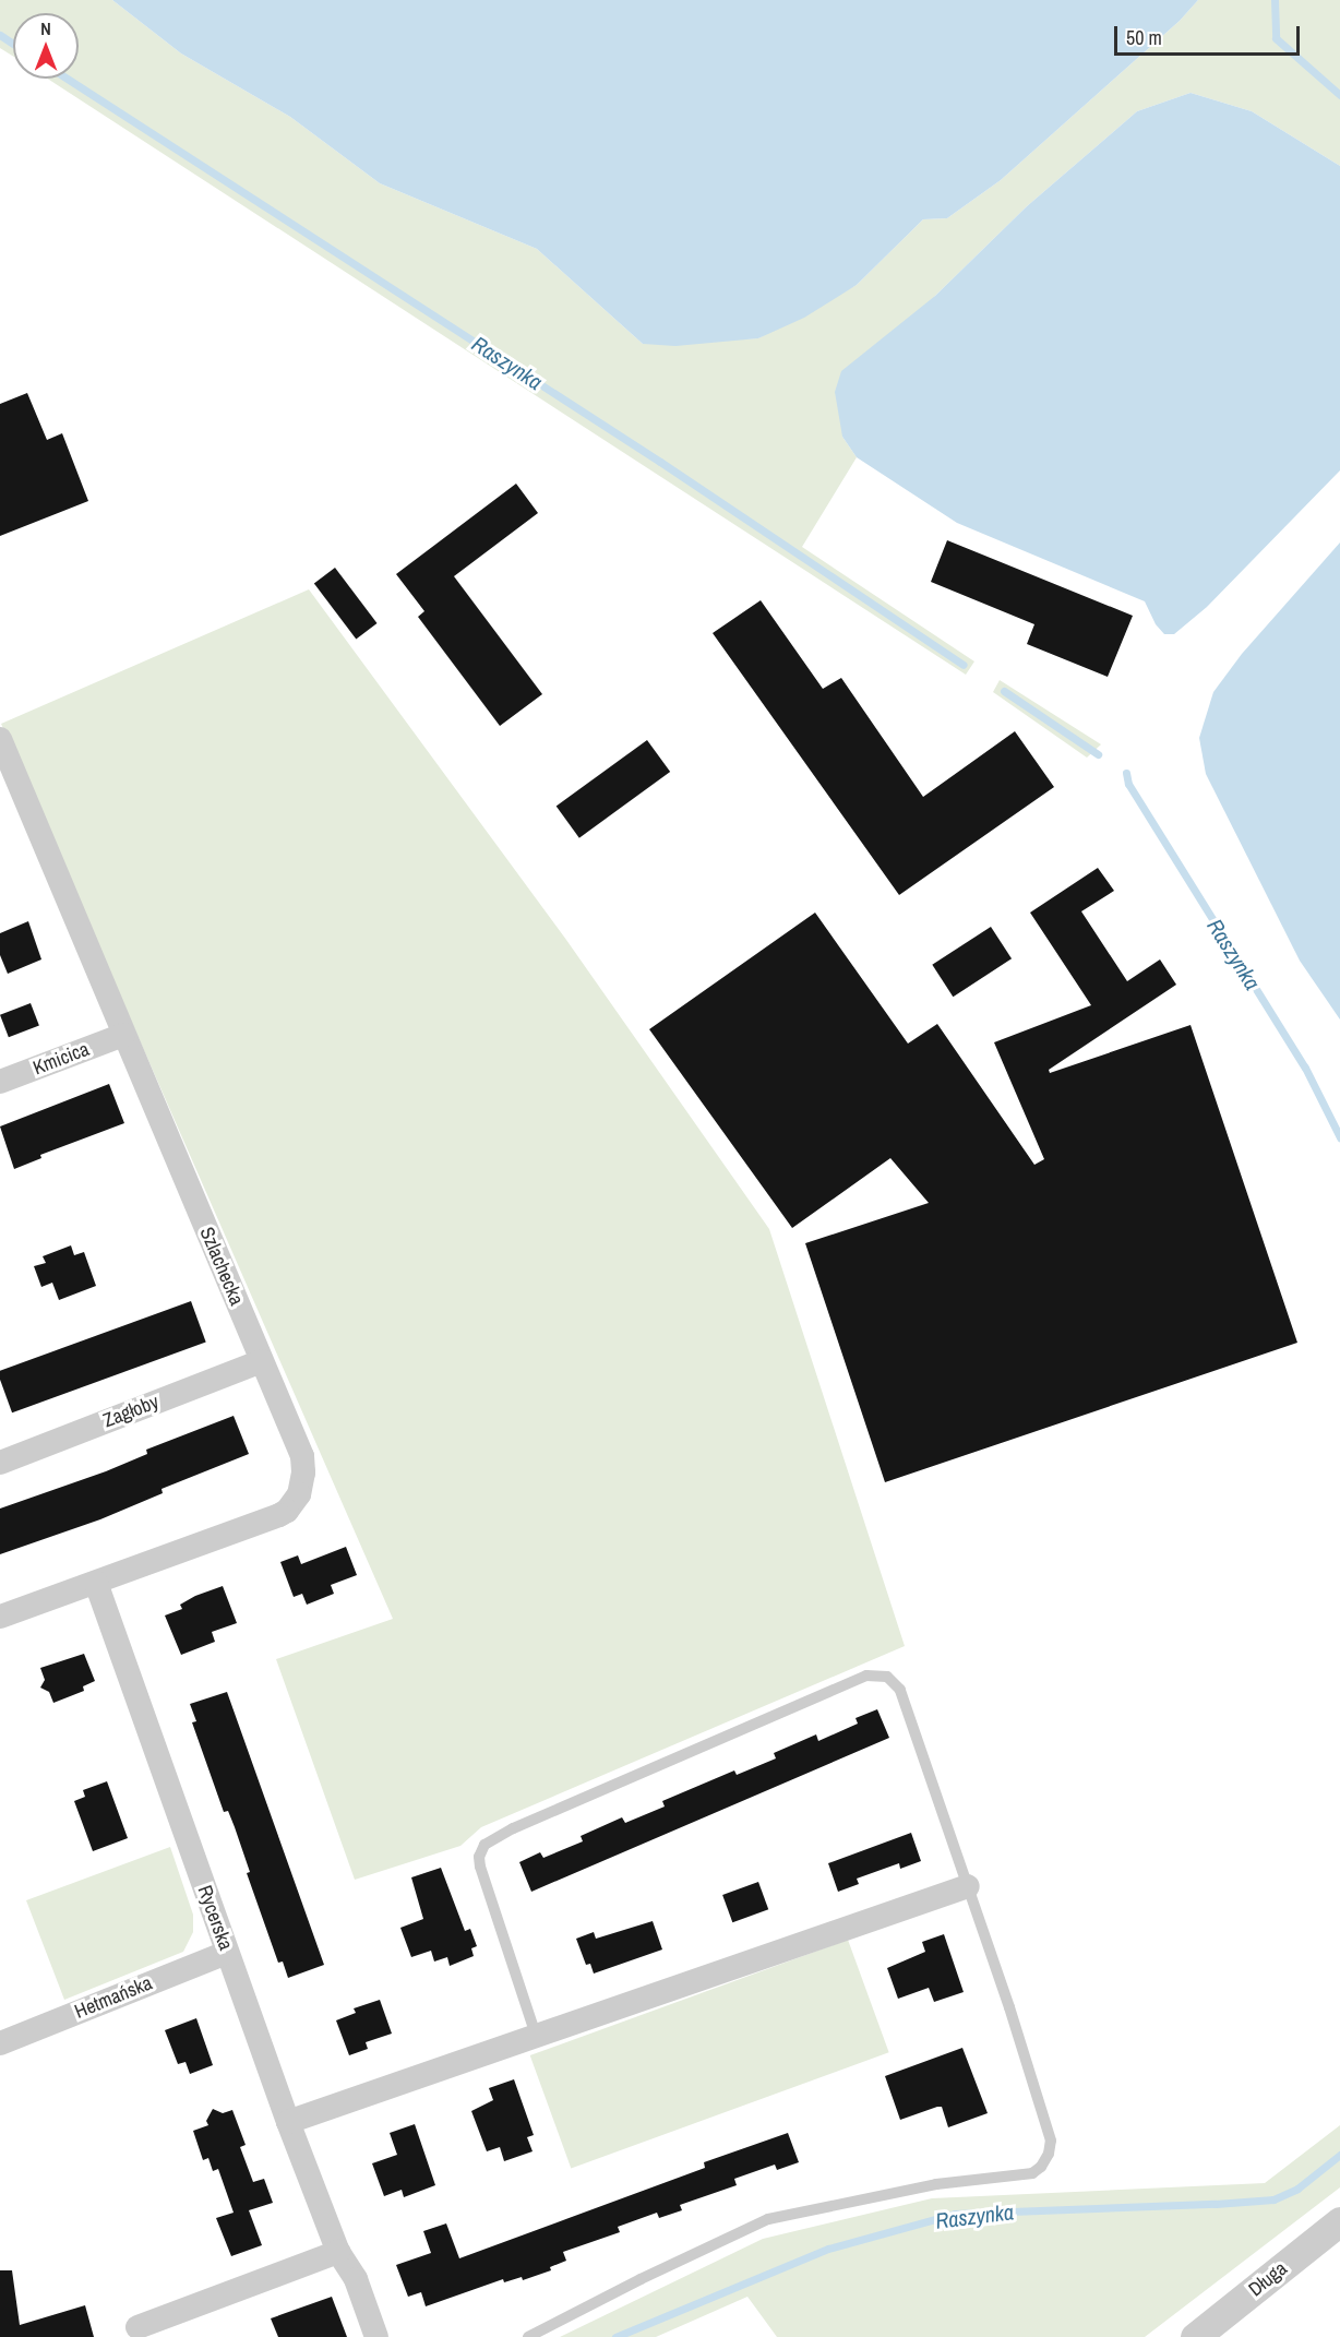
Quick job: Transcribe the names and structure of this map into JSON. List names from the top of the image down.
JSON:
{
  "streets": {
    "street": [
      "Kmicica",
      "Szlachecka",
      "Zagłoby",
      "Rycerska",
      "Hetmańska",
      "Długa"
    ]
  },
  "crossings": [
    ["Kmicica", "Szlachecka"],
    ["Szlachecka", "Zagłoby"],
    ["Szlachecka", "Rycerska"],
    ["Rycerska", "Hetmańska"]
  ],
  "water": ["Raszynka"],
  "scale_bar": "50 m",
  "north": "top"
}
